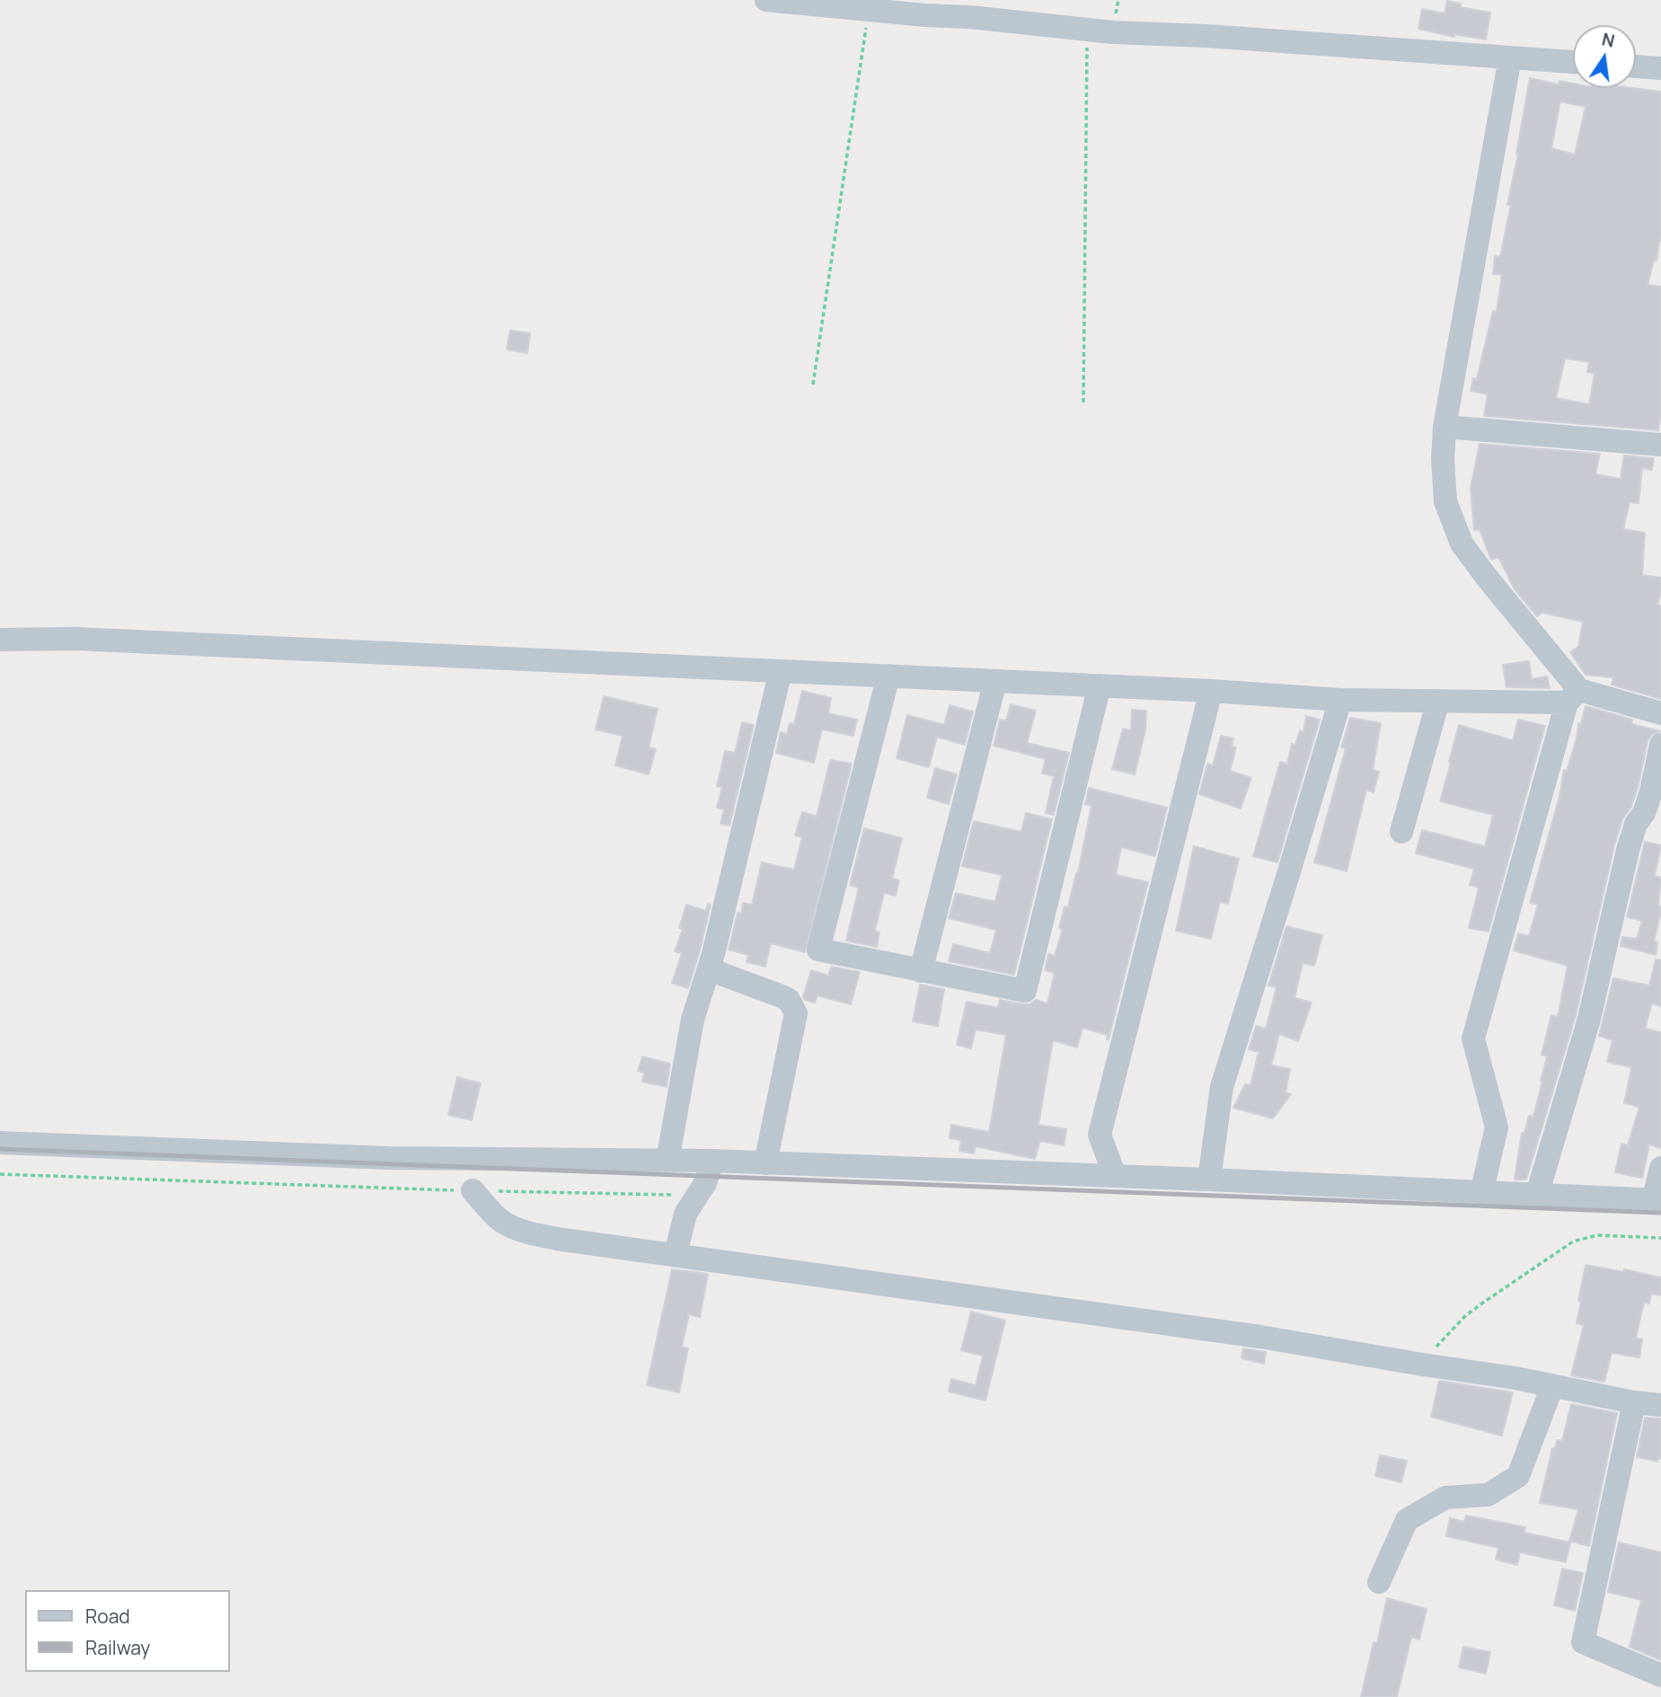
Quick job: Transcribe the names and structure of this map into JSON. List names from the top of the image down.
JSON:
{
  "legend": ["Road", "Railway"],
  "north": "top"
}
